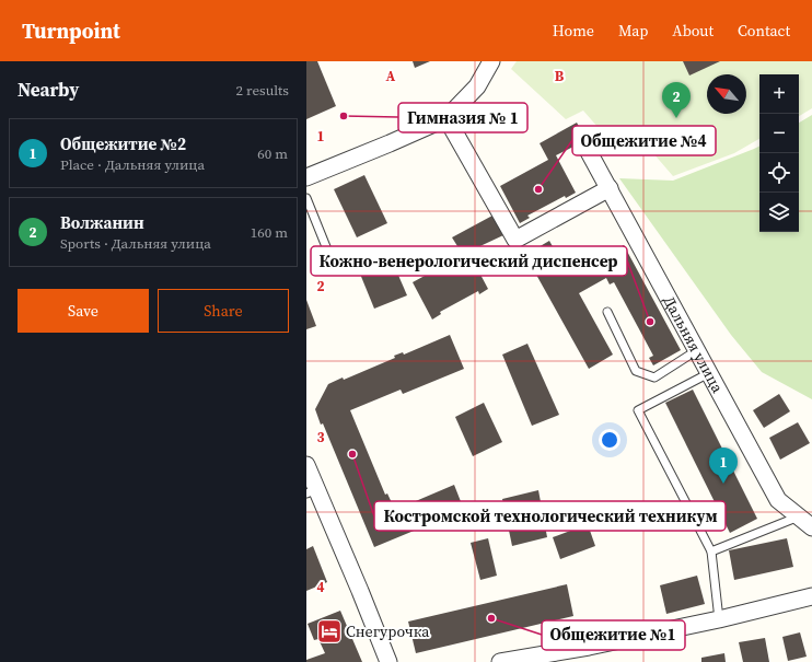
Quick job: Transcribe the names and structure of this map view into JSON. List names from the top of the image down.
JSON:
{
  "streets": {
    "street": ["Дальняя улица"]
  },
  "places": {
    "other": [
      "Гимназия № 1",
      "Общежитие №4",
      "Кожно-венерологический диспенсер",
      "Костромской технологический техникум",
      "Общежитие №1"
    ],
    "hotel": ["Снегурочка"]
  },
  "north": "top left",
  "page": {
    "header": "Turnpoint",
    "nav": [
      "Home",
      "Map",
      "About",
      "Contact"
    ],
    "heading": ["Nearby", "2 results"],
    "map_buttons": ["+", "−"],
    "pins": ["2", "1"],
    "list": [
      {
        "mark": "1",
        "name": "Общежитие №2",
        "note": "Place · Дальняя улица",
        "value": "60 m"
      },
      {
        "mark": "2",
        "name": "Волжанин",
        "note": "Sports · Дальняя улица",
        "value": "160 m"
      }
    ],
    "buttons": ["Save", "Share"]
  },
  "grid": {
    "columns": ["A", "B"],
    "rows": [
      "1",
      "2",
      "3",
      "4"
    ]
  }
}
